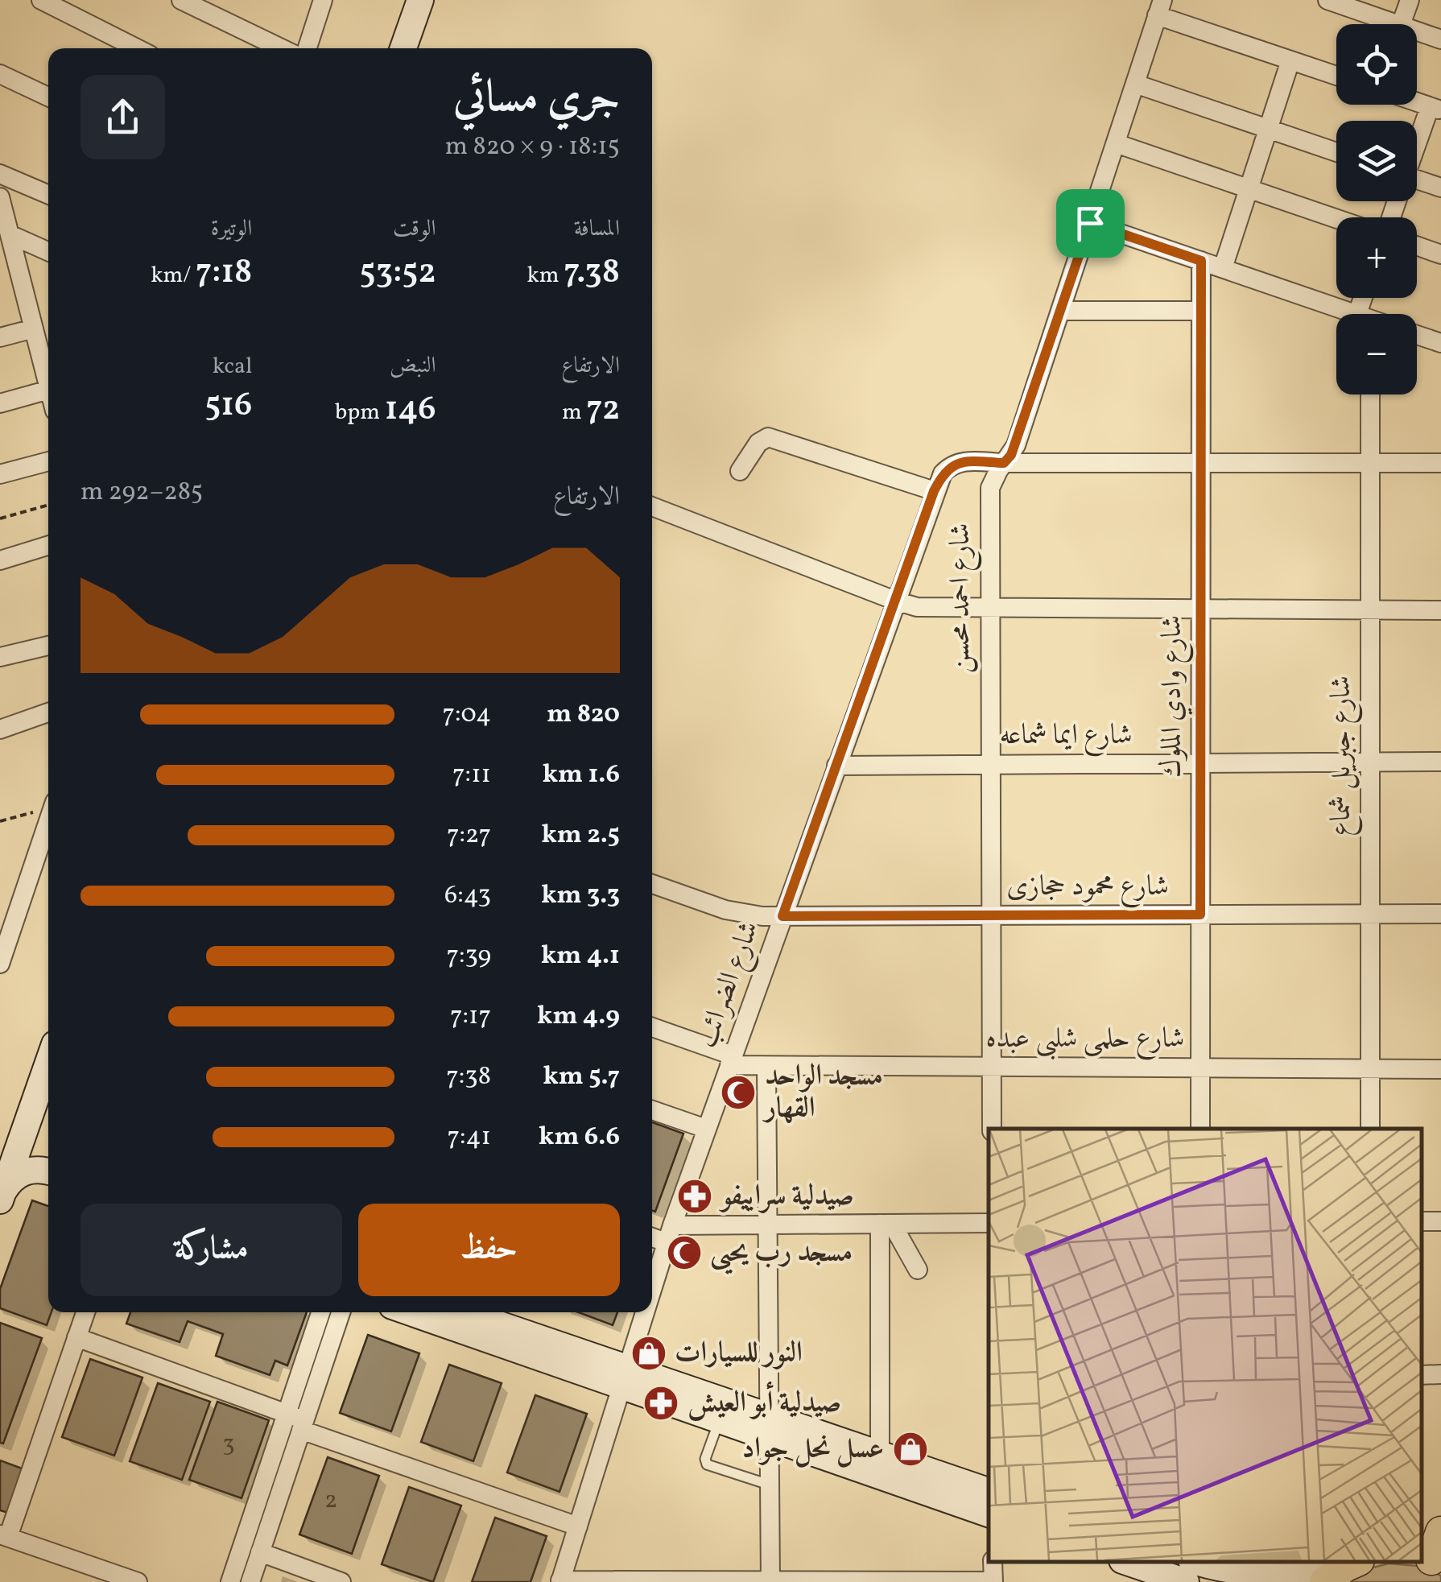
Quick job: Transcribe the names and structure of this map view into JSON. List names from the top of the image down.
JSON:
{
  "streets": {
    "street": [
      "شارع احمد محسن",
      "شارع وادي الملوك",
      "شارع ايما شماعه",
      "شارع جبريل شماع",
      "شارع محمود حجازى",
      "شارع الضرائب",
      "شارع حلمى شلبى عبده"
    ]
  },
  "crossings": [
    ["شارع احمد محسن", "شارع ايما شماعه"],
    ["شارع احمد محسن", "شارع محمود حجازى"],
    ["شارع احمد محسن", "شارع الضرائب"],
    ["شارع احمد محسن", "شارع حلمى شلبى عبده"],
    ["شارع وادي الملوك", "شارع ايما شماعه"],
    ["شارع وادي الملوك", "شارع محمود حجازى"],
    ["شارع وادي الملوك", "شارع حلمى شلبى عبده"],
    ["شارع ايما شماعه", "شارع جبريل شماع"],
    ["شارع ايما شماعه", "شارع الضرائب"],
    ["شارع جبريل شماع", "شارع محمود حجازى"],
    ["شارع جبريل شماع", "شارع حلمى شلبى عبده"],
    ["شارع محمود حجازى", "شارع الضرائب"],
    ["شارع الضرائب", "شارع حلمى شلبى عبده"]
  ],
  "places": {
    "mosque": ["مسجد الواحد القهار", "مسجد رب يحيى"],
    "pharmacy": ["صيدلية سراييفو", "صيدلية أبو العيش"],
    "shop": ["النور للسيارات", "عسل نحل جواد"]
  },
  "house_numbers": ["3", "2"],
  "page": {
    "map_buttons": ["+", "−"],
    "heading": ["جري مسائي", "18:15 · 9 × 820 m"],
    "stats": [
      ["المسافة", "7.38 km"],
      ["الوقت", "53:52"],
      ["الوتيرة", "7:18 /km"],
      ["الارتفاع", "72 m"],
      ["النبض", "146 bpm"],
      ["kcal", "516"]
    ],
    "chart": ["الارتفاع", "285–292 m"],
    "list": [
      {
        "name": "820 m",
        "note": "7:04"
      },
      {
        "name": "1.6 km",
        "note": "7:11"
      },
      {
        "name": "2.5 km",
        "note": "7:27"
      },
      {
        "name": "3.3 km",
        "note": "6:43"
      },
      {
        "name": "4.1 km",
        "note": "7:39"
      },
      {
        "name": "4.9 km",
        "note": "7:17"
      },
      {
        "name": "5.7 km",
        "note": "7:38"
      },
      {
        "name": "6.6 km",
        "note": "7:41"
      }
    ],
    "buttons": ["حفظ", "مشاركة"]
  }
}
